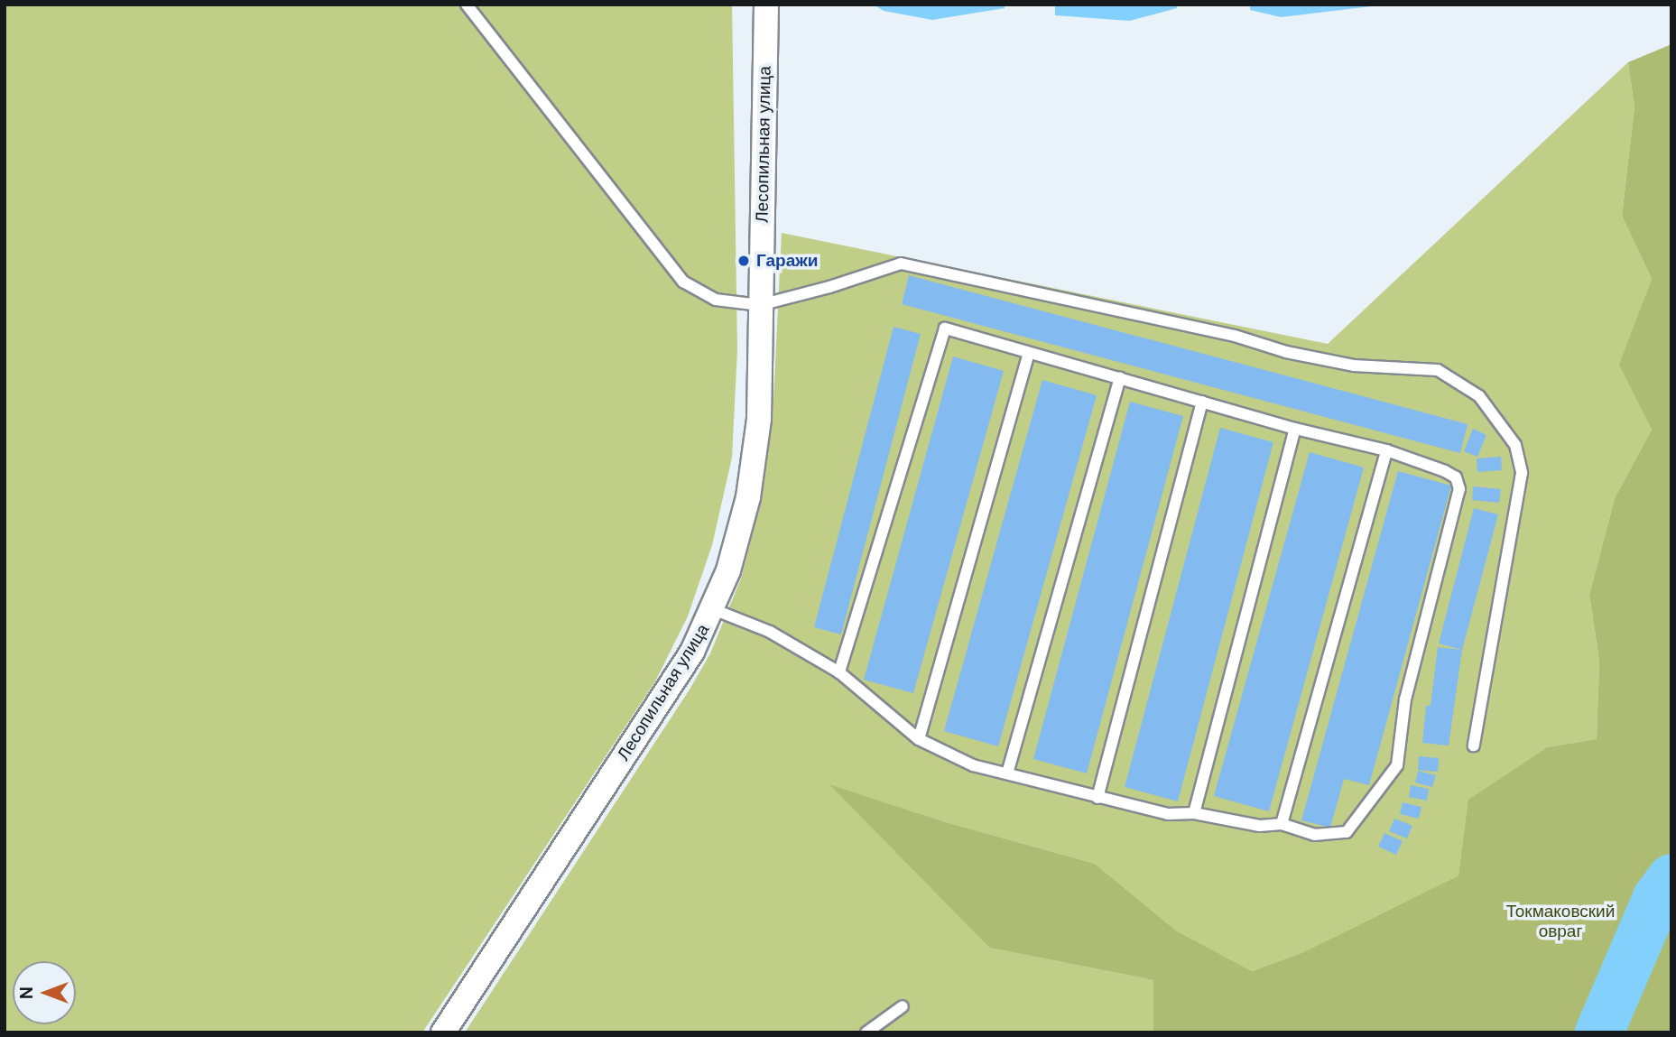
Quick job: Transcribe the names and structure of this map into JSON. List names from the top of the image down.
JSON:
{
  "streets": {
    "street": ["Лесопильная улица"]
  },
  "parks": ["Токмаковский овраг"],
  "places": ["Гаражи"],
  "north": "left"
}
